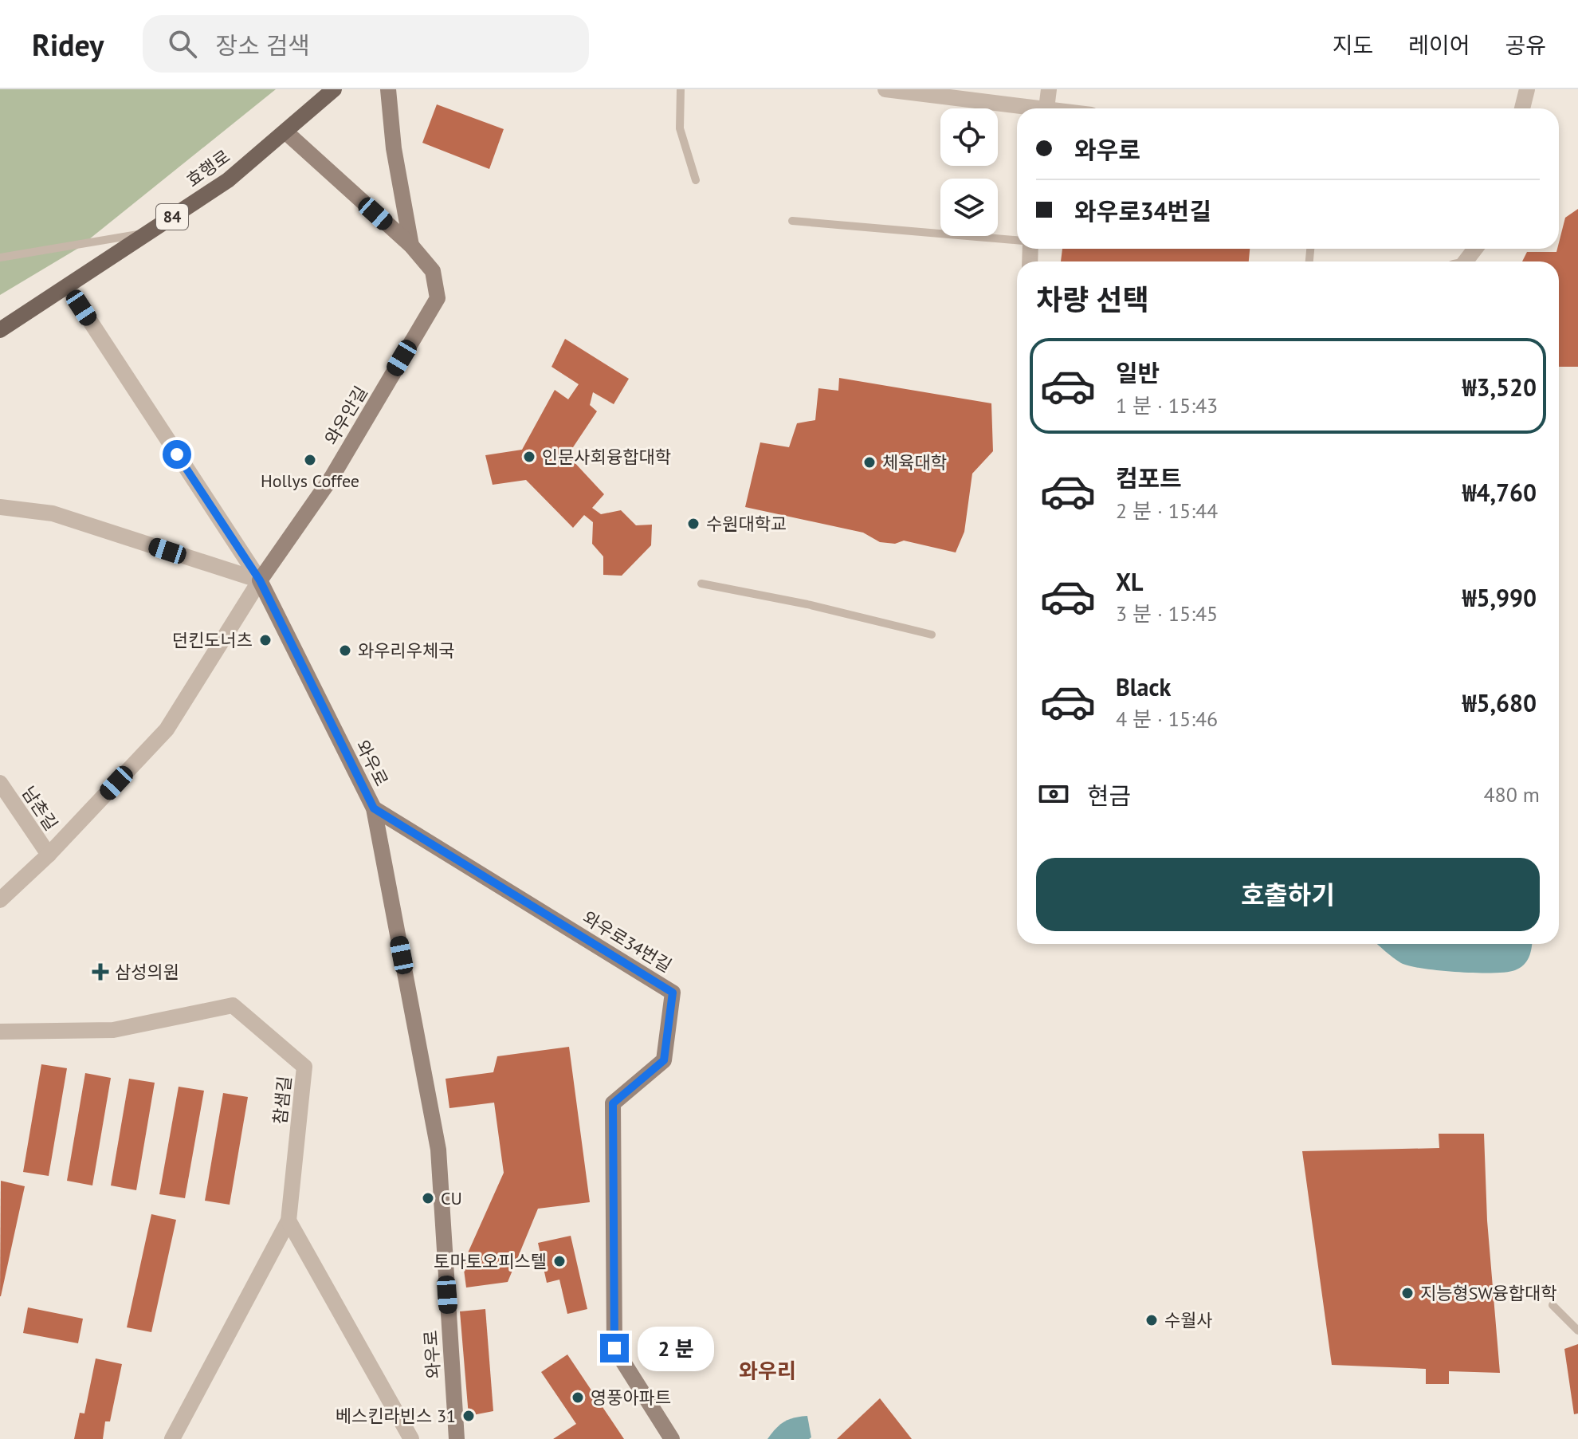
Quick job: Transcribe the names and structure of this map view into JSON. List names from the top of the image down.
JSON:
{
  "streets": {
    "main road": ["효행로", "84"],
    "street": [
      "와우안길",
      "와우로",
      "남촌길",
      "와우로34번길",
      "참샘길"
    ]
  },
  "crossings": [
    ["효행로", "와우안길"],
    ["효행로", "와우로"],
    ["와우안길", "와우로"],
    ["와우안길", "남촌길"],
    ["와우로", "와우로34번길"]
  ],
  "districts": ["와우리"],
  "places": {
    "other": [
      "인문사회융합대학",
      "Hollys Coffee",
      "체육대학",
      "수원대학교",
      "던킨도너츠",
      "와우리우체국",
      "CU",
      "토마토오피스텔",
      "지능형SW융합대학",
      "수월사",
      "영풍아파트",
      "베스킨라빈스 31"
    ],
    "health": ["삼성의원"]
  },
  "page": {
    "header": "Ridey",
    "search": "장소 검색",
    "nav": ["지도", "레이어", "공유"],
    "banner": ["와우로", "와우로34번길"],
    "heading": "차량 선택",
    "list": [
      {
        "name": "일반",
        "note": "1 분 · 15:43",
        "value": "₩3,520"
      },
      {
        "name": "컴포트",
        "note": "2 분 · 15:44",
        "value": "₩4,760"
      },
      {
        "name": "XL",
        "note": "3 분 · 15:45",
        "value": "₩5,990"
      },
      {
        "name": "Black",
        "note": "4 분 · 15:46",
        "value": "₩5,680"
      }
    ],
    "pay": ["현금", "480 m"],
    "buttons": "호출하기",
    "bubble": "2 분"
  }
}
